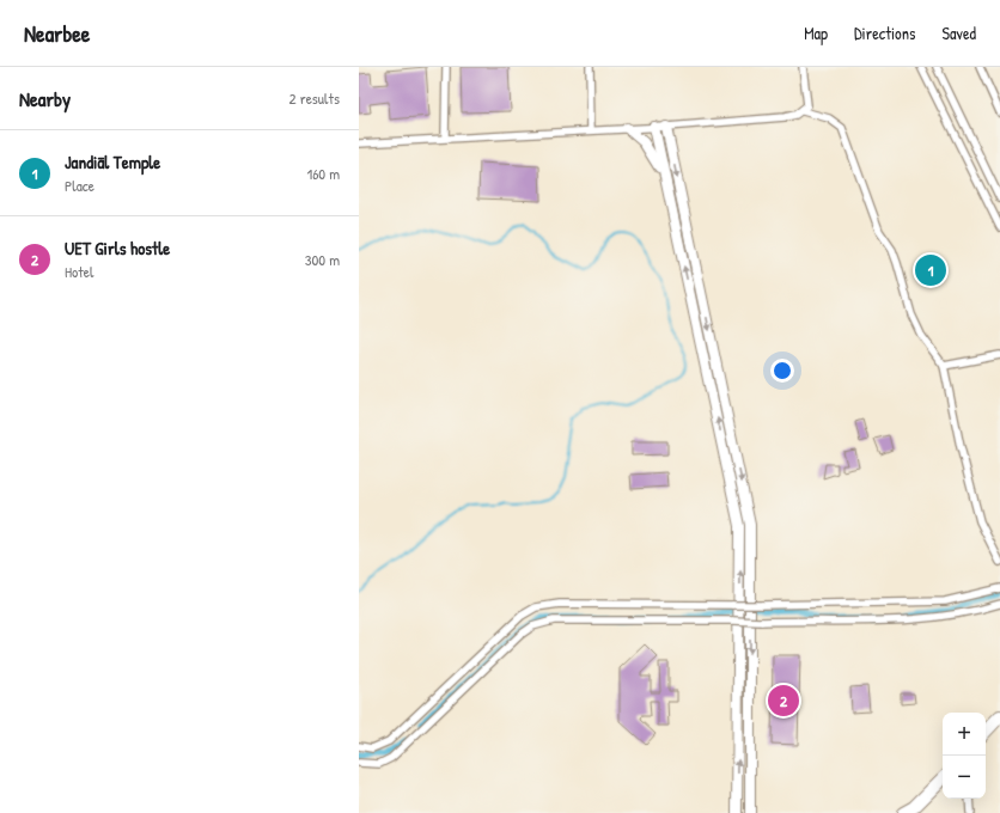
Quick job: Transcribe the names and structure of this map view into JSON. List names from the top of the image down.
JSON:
{
  "page": {
    "header": "Nearbee",
    "nav": ["Map", "Directions", "Saved"],
    "heading": ["Nearby", "2 results"],
    "list": [
      {
        "mark": "1",
        "name": "Jandiāl Temple",
        "note": "Place",
        "value": "160 m"
      },
      {
        "mark": "2",
        "name": "UET Girls hostle",
        "note": "Hotel",
        "value": "300 m"
      }
    ],
    "pins": ["1", "2"],
    "map_buttons": ["+", "−"]
  }
}
